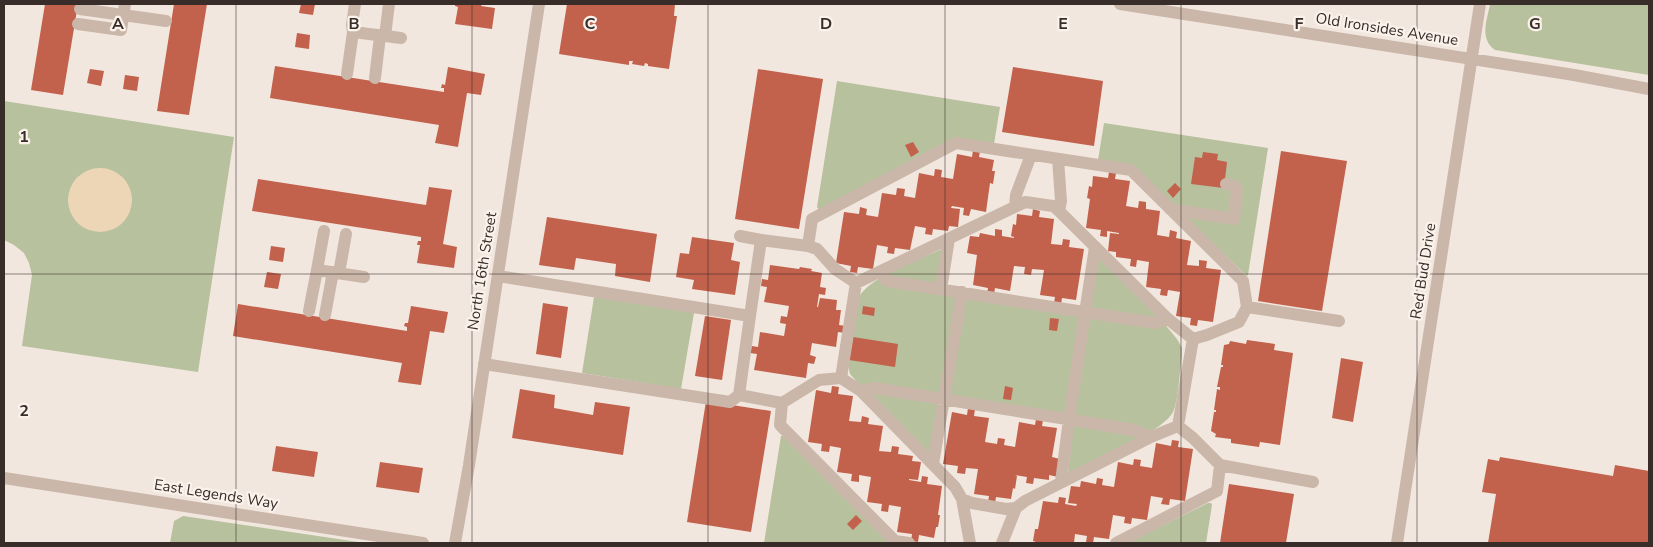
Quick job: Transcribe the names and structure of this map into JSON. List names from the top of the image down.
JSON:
{
  "streets": {
    "street": [
      "Old Ironsides Avenue",
      "North 16th Street",
      "Red Bud Drive",
      "East Legends Way"
    ]
  },
  "crossings": [
    ["Old Ironsides Avenue", "Red Bud Drive"]
  ],
  "grid": {
    "columns": [
      "A",
      "B",
      "C",
      "D",
      "E",
      "F",
      "G"
    ],
    "rows": ["1", "2"]
  }
}
